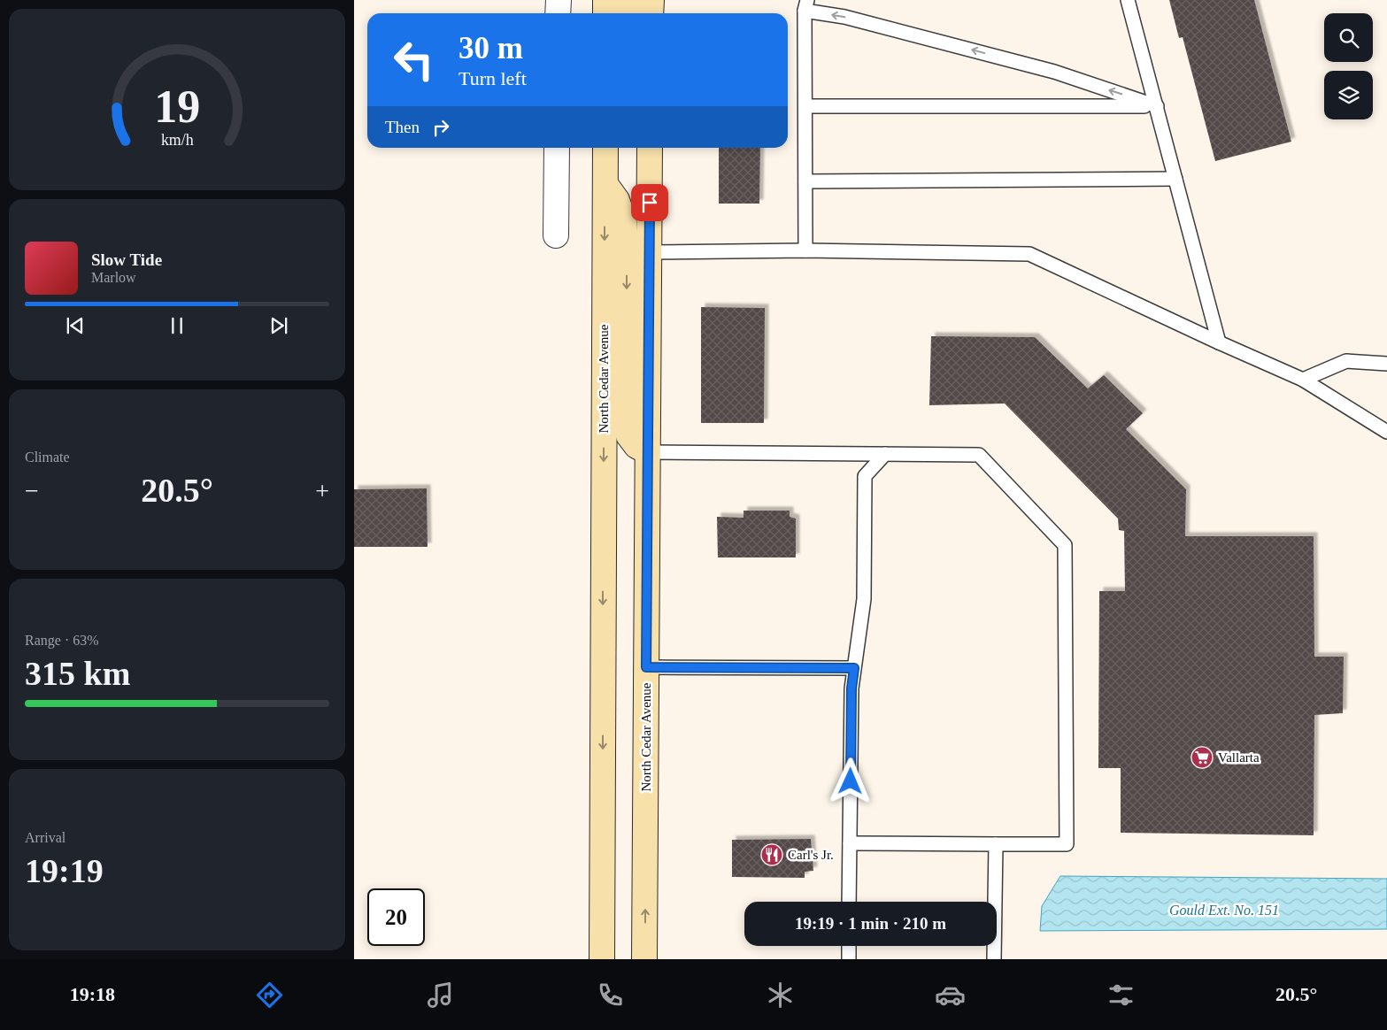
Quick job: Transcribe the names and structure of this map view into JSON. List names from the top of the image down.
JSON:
{
  "streets": {
    "main road": ["North Cedar Avenue"]
  },
  "water": ["Gould Ext. No. 151"],
  "places": {
    "supermarket": ["Vallarta"],
    "restaurant": ["Carl's Jr."]
  },
  "page": {
    "turn": ["30 m", "Turn left"],
    "then": "Then",
    "song": ["Slow Tide", "Marlow"],
    "tile": [
      "Climate",
      ["Range · 63%", "315 km"],
      ["Arrival", "19:19"]
    ],
    "heat": ["−", "20.5°", "+"],
    "limit": "20",
    "trip": "19:19 · 1 min · 210 m",
    "tabs": ["19:18", "20.5°"],
    "gauge": ["19", "km/h"]
  }
}
